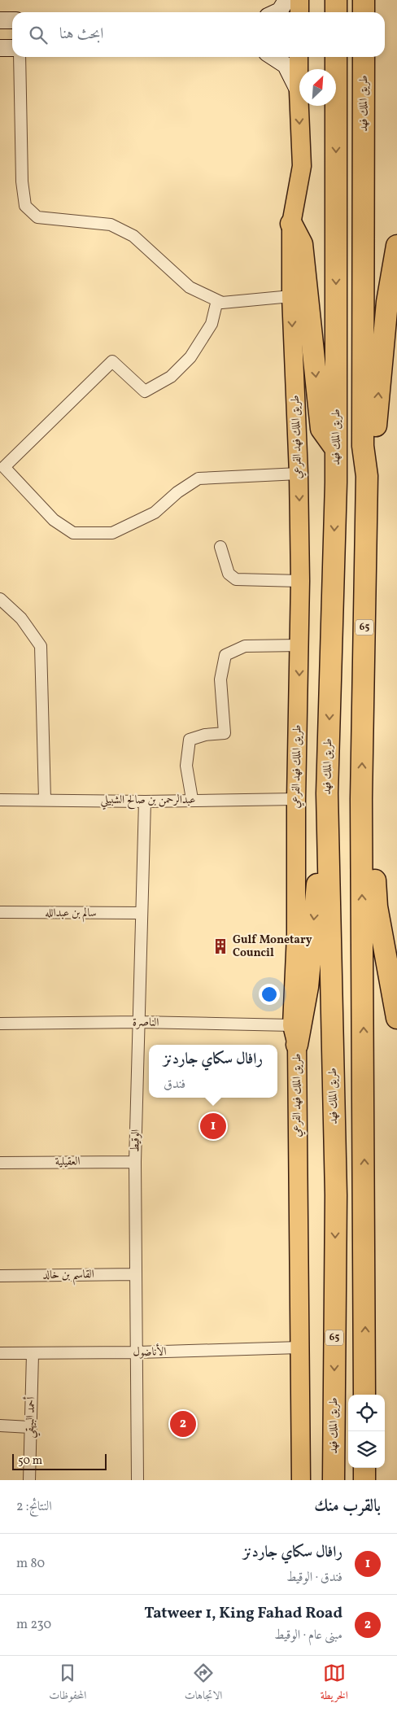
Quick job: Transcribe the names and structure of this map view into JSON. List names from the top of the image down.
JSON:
{
  "streets": {
    "highway": ["طريق الملك فهد", "65"],
    "main road": ["طريق الملك فهد الفرعي"],
    "street": [
      "عبدالرحمن بن صالح الشبيلي",
      "سالم بن عبدالله",
      "الناصرة",
      "الوقيط",
      "العقيلية",
      "القاسم بن خالد",
      "الأناضول",
      "أحمد البيهقي"
    ]
  },
  "crossings": [
    ["طريق الملك فهد الفرعي", "عبدالرحمن بن صالح الشبيلي"],
    ["طريق الملك فهد الفرعي", "الناصرة"],
    ["طريق الملك فهد الفرعي", "الأناضول"],
    ["عبدالرحمن بن صالح الشبيلي", "الوقيط"],
    ["سالم بن عبدالله", "الوقيط"],
    ["الناصرة", "الوقيط"],
    ["الوقيط", "العقيلية"],
    ["الوقيط", "القاسم بن خالد"],
    ["الوقيط", "الأناضول"],
    ["الأناضول", "أحمد البيهقي"]
  ],
  "one_way": ["طريق الملك فهد الفرعي"],
  "places": {
    "building": ["Gulf Monetary Council"]
  },
  "scale_bar": "50 m",
  "north": "top right",
  "page": {
    "search": "ابحث هنا",
    "popup": ["رافال سكاي جاردنز", "فندق"],
    "pins": ["1", "2"],
    "scale": "50 m",
    "heading": ["بالقرب منك", "النتائج: 2"],
    "list": [
      {
        "mark": "1",
        "name": "رافال سكاي جاردنز",
        "note": "فندق · الوقيط",
        "value": "80 m"
      },
      {
        "mark": "2",
        "name": "Tatweer 1, King Fahad Road",
        "note": "مبنى عام · الوقيط",
        "value": "230 m"
      }
    ],
    "nav": ["الخريطة", "الاتجاهات", "المحفوظات"]
  }
}
